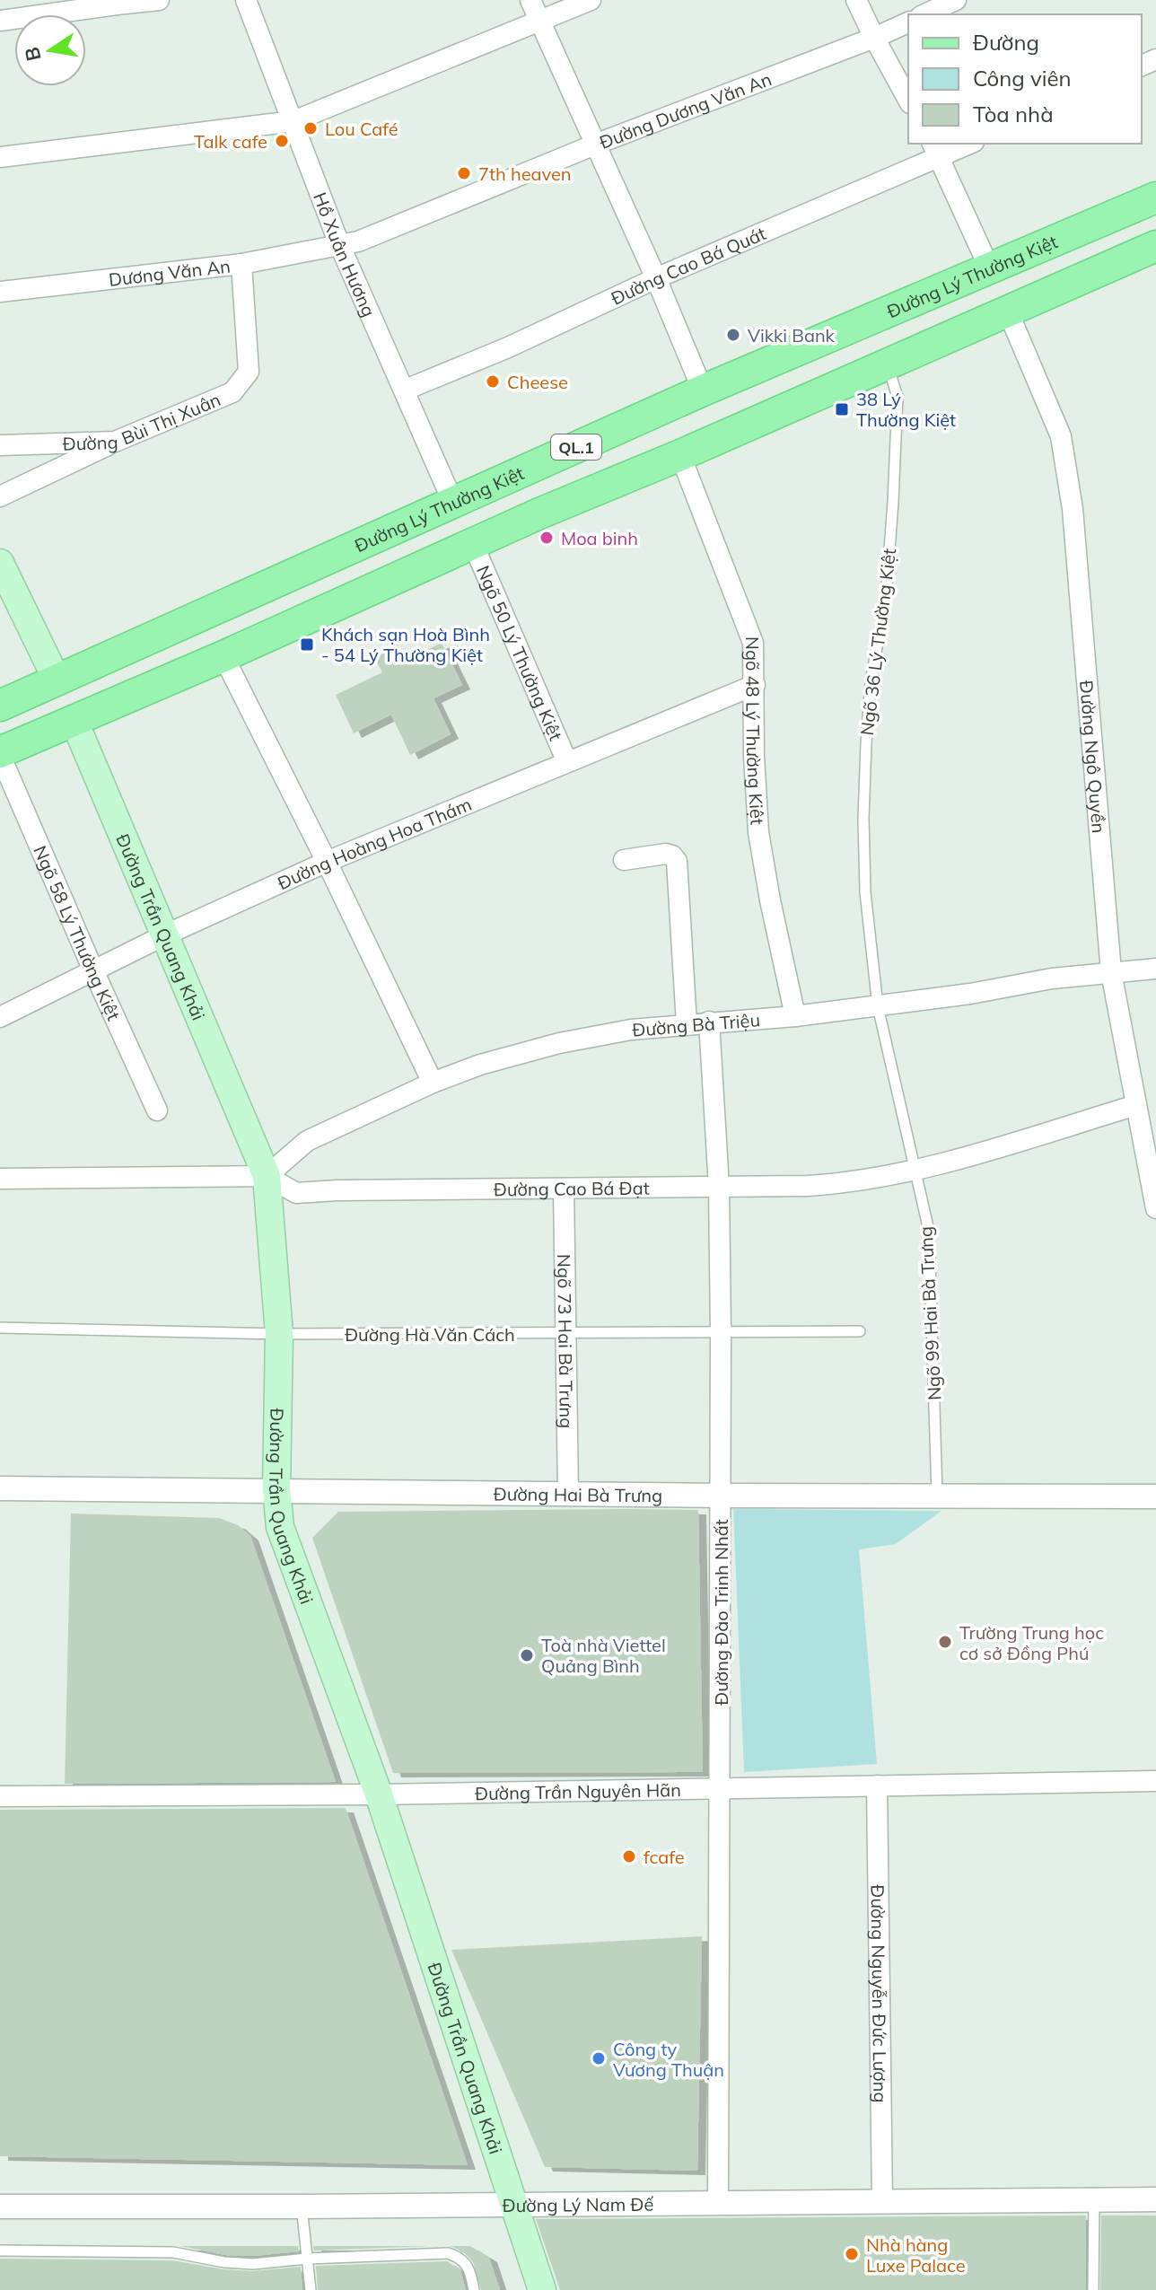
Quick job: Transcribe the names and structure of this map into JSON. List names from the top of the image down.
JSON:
{
  "streets": {
    "main road": ["Đường Lý Thường Kiệt", "QL.1", "Đường Trần Quang Khải"],
    "street": [
      "Đường Dương Văn An",
      "Hồ Xuân Hương",
      "Đường Cao Bá Quát",
      "Dương Văn An",
      "Đường Bùi Thị Xuân",
      "Ngõ 50 Lý Thường Kiệt",
      "Ngõ 48 Lý Thường Kiệt",
      "Đường Ngô Quyền",
      "Đường Hoàng Hoa Thám",
      "Ngõ 58 Lý Thường Kiệt",
      "Đường Bà Triệu",
      "Đường Cao Bá Đạt",
      "Ngõ 73 Hai Bà Trưng",
      "Đường Hai Bà Trưng",
      "Đường Đào Trinh Nhất",
      "Đường Trần Nguyên Hãn",
      "Đường Nguyễn Đức Lượng",
      "Đường Lý Nam Đế"
    ],
    "lane": ["Ngõ 36 Lý Thường Kiệt", "Ngõ 99 Hai Bà Trưng", "Đường Hà Văn Cách"]
  },
  "crossings": [
    ["Đường Dương Văn An", "Hồ Xuân Hương"],
    ["Đường Dương Văn An", "Dương Văn An"],
    ["Hồ Xuân Hương", "Đường Cao Bá Quát"],
    ["Hồ Xuân Hương", "Dương Văn An"],
    ["Hồ Xuân Hương", "Đường Lý Thường Kiệt"],
    ["Dương Văn An", "Đường Bùi Thị Xuân"],
    ["QL.1", "Ngõ 36 Lý Thường Kiệt"],
    ["QL.1", "Ngõ 50 Lý Thường Kiệt"],
    ["QL.1", "Ngõ 48 Lý Thường Kiệt"],
    ["QL.1", "Đường Ngô Quyền"],
    ["QL.1", "Đường Trần Quang Khải"],
    ["QL.1", "Ngõ 58 Lý Thường Kiệt"],
    ["Ngõ 36 Lý Thường Kiệt", "Đường Bà Triệu"],
    ["Ngõ 36 Lý Thường Kiệt", "Ngõ 99 Hai Bà Trưng"],
    ["Ngõ 50 Lý Thường Kiệt", "Đường Hoàng Hoa Thám"],
    ["Ngõ 48 Lý Thường Kiệt", "Đường Hoàng Hoa Thám"],
    ["Ngõ 48 Lý Thường Kiệt", "Đường Bà Triệu"],
    ["Đường Ngô Quyền", "Đường Bà Triệu"],
    ["Đường Ngô Quyền", "Đường Cao Bá Đạt"],
    ["Đường Hoàng Hoa Thám", "Đường Trần Quang Khải"],
    ["Đường Hoàng Hoa Thám", "Ngõ 58 Lý Thường Kiệt"],
    ["Đường Trần Quang Khải", "Đường Bà Triệu"],
    ["Đường Trần Quang Khải", "Đường Cao Bá Đạt"],
    ["Đường Trần Quang Khải", "Đường Hà Văn Cách"],
    ["Đường Trần Quang Khải", "Đường Hai Bà Trưng"],
    ["Đường Trần Quang Khải", "Đường Trần Nguyên Hãn"],
    ["Đường Trần Quang Khải", "Đường Lý Nam Đế"],
    ["Đường Bà Triệu", "Đường Cao Bá Đạt"],
    ["Đường Bà Triệu", "Ngõ 99 Hai Bà Trưng"],
    ["Đường Bà Triệu", "Đường Đào Trinh Nhất"],
    ["Đường Cao Bá Đạt", "Ngõ 99 Hai Bà Trưng"],
    ["Đường Cao Bá Đạt", "Ngõ 73 Hai Bà Trưng"],
    ["Đường Cao Bá Đạt", "Đường Đào Trinh Nhất"],
    ["Ngõ 99 Hai Bà Trưng", "Đường Hai Bà Trưng"],
    ["Đường Hà Văn Cách", "Ngõ 73 Hai Bà Trưng"],
    ["Đường Hà Văn Cách", "Đường Đào Trinh Nhất"],
    ["Ngõ 73 Hai Bà Trưng", "Đường Hai Bà Trưng"],
    ["Đường Hai Bà Trưng", "Đường Đào Trinh Nhất"],
    ["Đường Đào Trinh Nhất", "Đường Trần Nguyên Hãn"],
    ["Đường Đào Trinh Nhất", "Đường Lý Nam Đế"],
    ["Đường Trần Nguyên Hãn", "Đường Nguyễn Đức Lượng"],
    ["Đường Nguyễn Đức Lượng", "Đường Lý Nam Đế"]
  ],
  "places": {
    "other": [
      "Lou Café",
      "Talk cafe",
      "7th heaven",
      "Vikki Bank",
      "Cheese",
      "Moa binh",
      "Trường Trung học cơ sở Đồng Phú",
      "Toà nhà Viettel Quảng Bình",
      "fcafe",
      "Công ty Vương Thuận",
      "Nhà hàng Luxe Palace"
    ],
    "transit": ["38 Lý Thường Kiệt", "Khách sạn Hoà Bình - 54 Lý Thường Kiệt"]
  },
  "legend": ["Đường", "Công viên", "Tòa nhà"],
  "north": "left"
}
